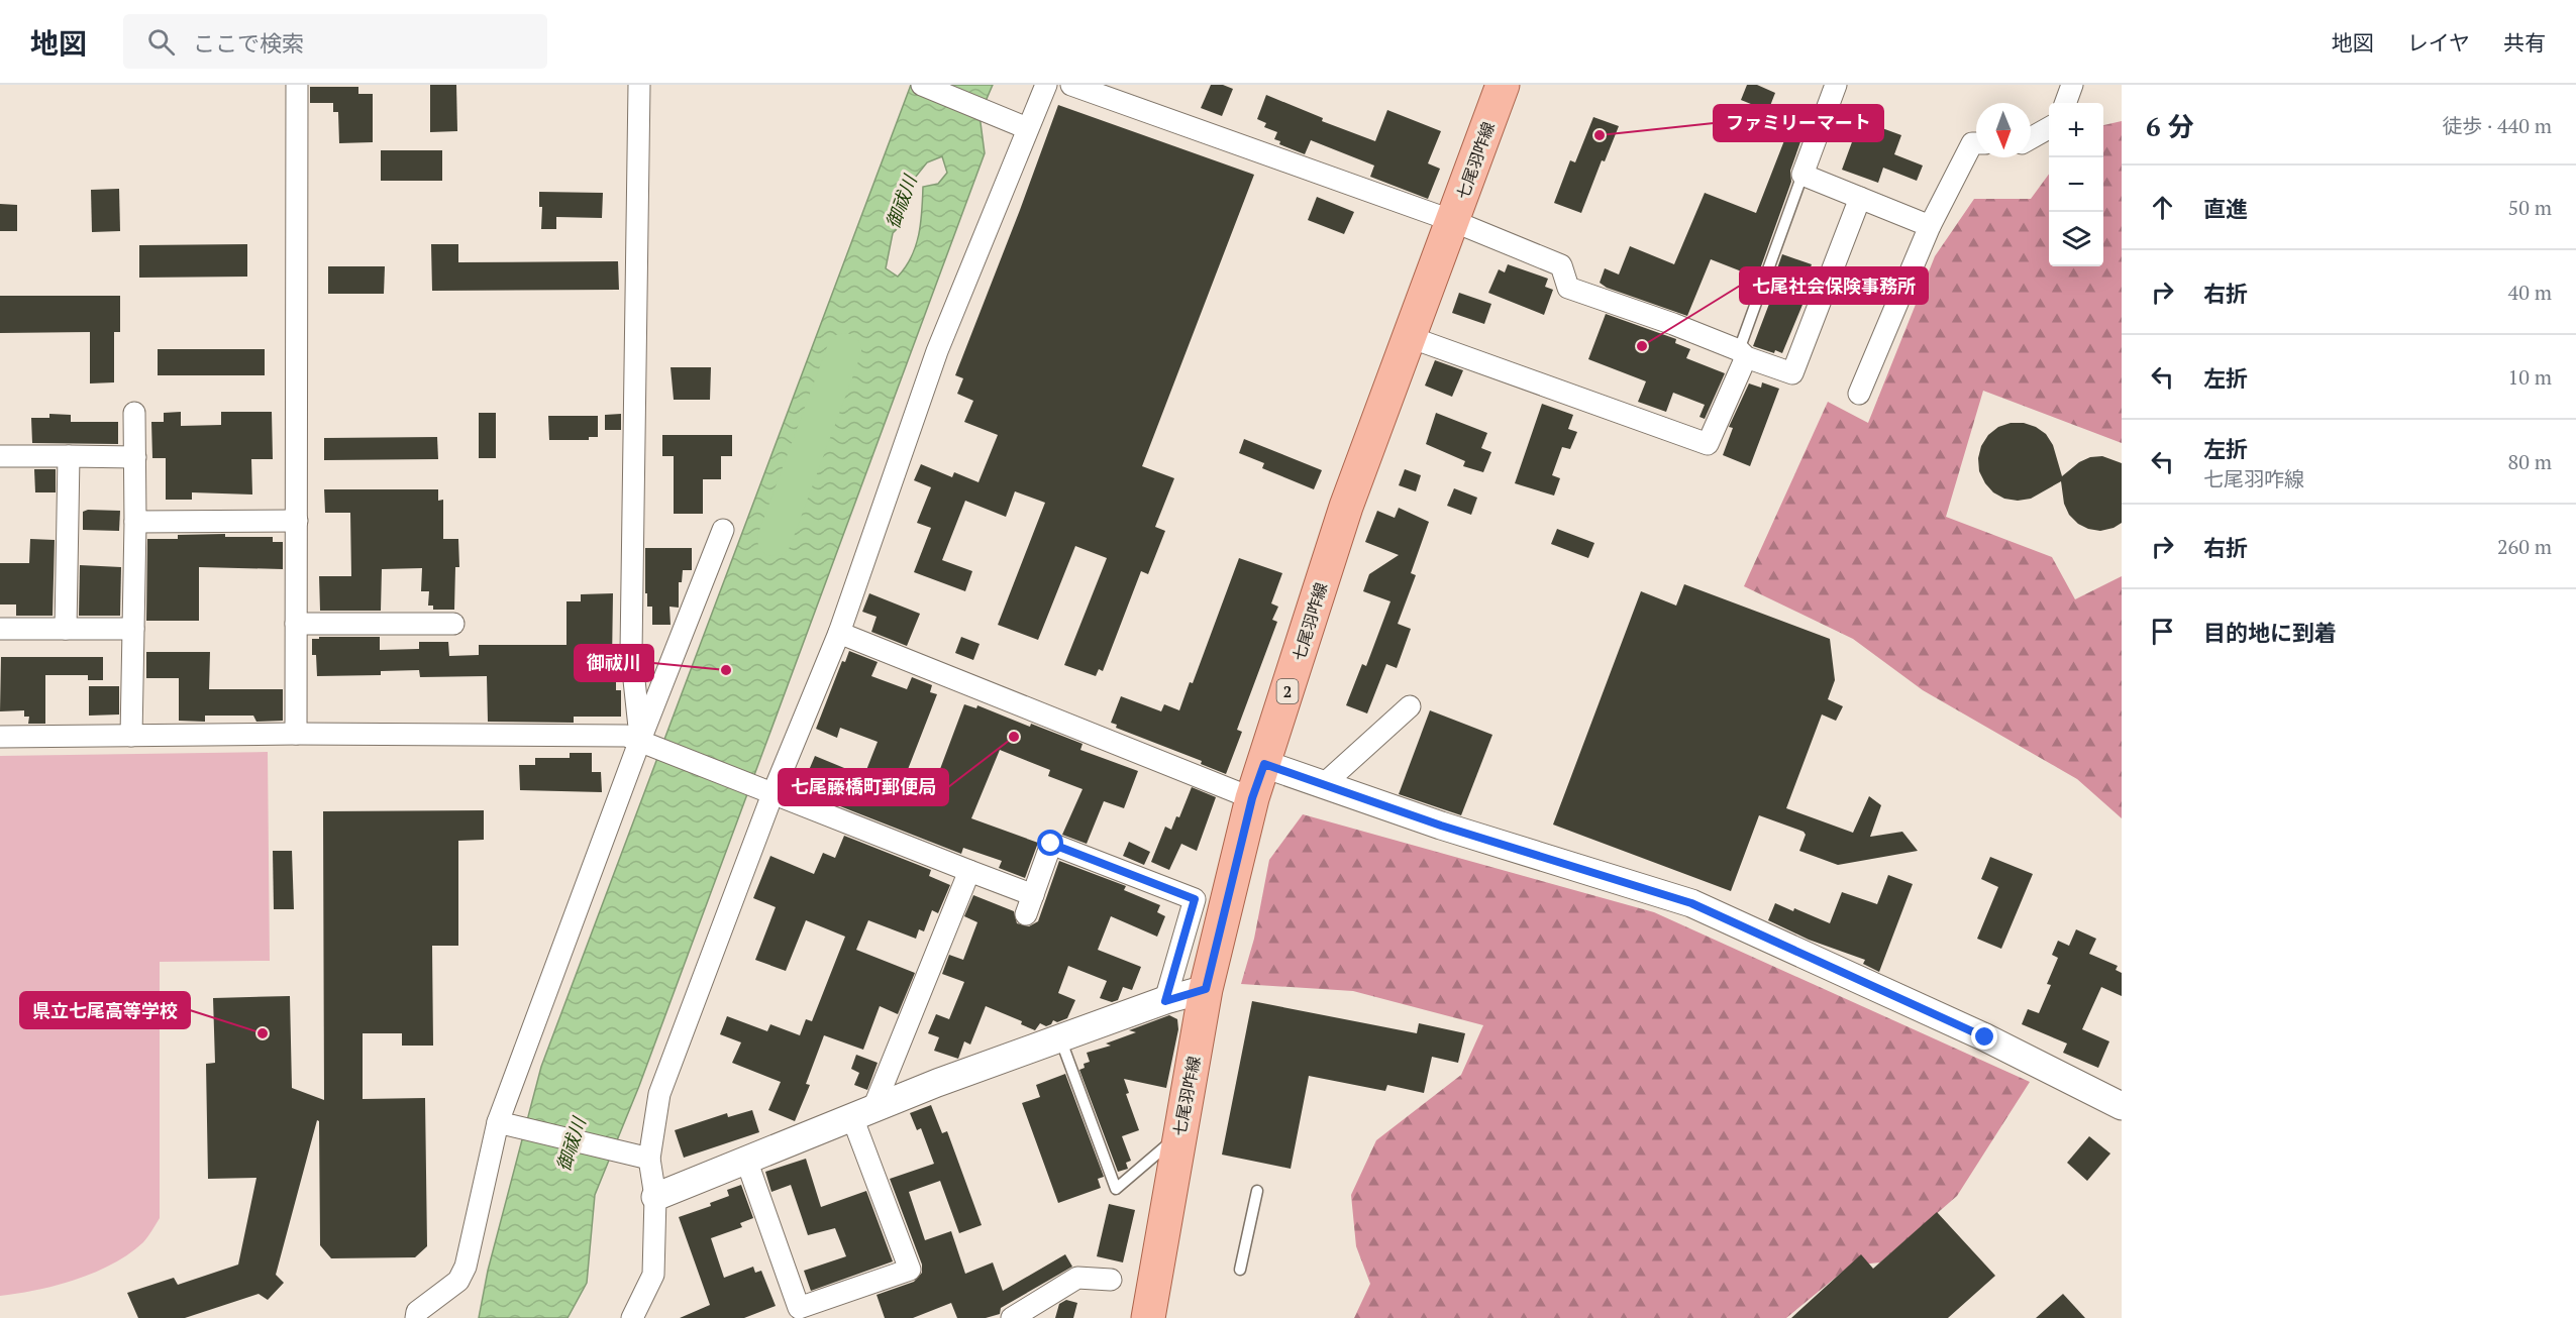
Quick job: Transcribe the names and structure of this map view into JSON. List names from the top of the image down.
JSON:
{
  "streets": {
    "main road": ["七尾羽咋線", "2"]
  },
  "water": ["御祓川"],
  "places": [
    "ファミリーマート",
    "七尾社会保険事務所",
    "御祓川",
    "七尾藤橋町郵便局",
    "県立七尾高等学校"
  ],
  "north": "bottom",
  "page": {
    "header": "地図",
    "search": "ここで検索",
    "nav": ["地図", "レイヤ", "共有"],
    "heading": ["6 分", "徒歩 · 440 m"],
    "map_buttons": ["+", "−"],
    "list": [
      ["直進", "50 m"],
      ["右折", "40 m"],
      ["左折", "10 m"],
      ["左折", "七尾羽咋線", "80 m"],
      ["右折", "260 m"],
      "目的地に到着"
    ]
  }
}
